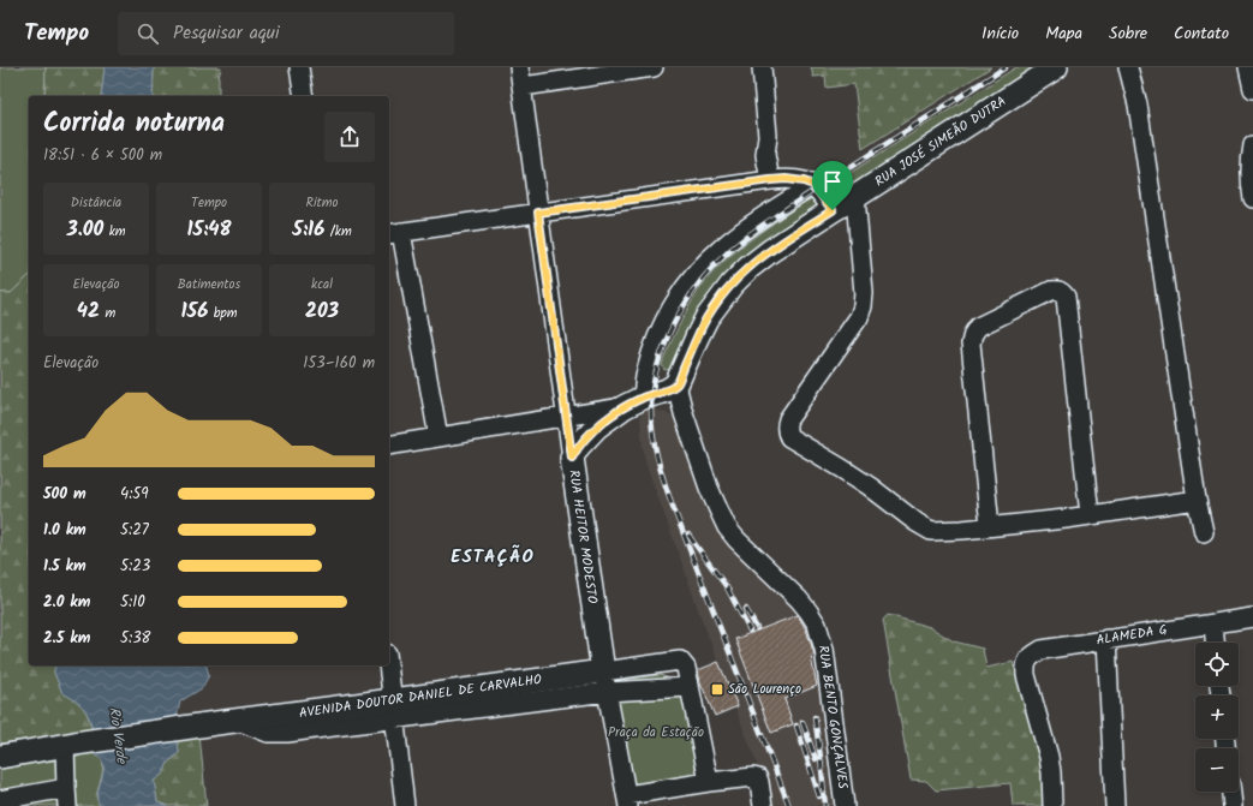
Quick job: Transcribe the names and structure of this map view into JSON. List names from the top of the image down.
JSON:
{
  "streets": {
    "main road": ["RUA JOSÉ SIMEÃO DUTRA", "RUA HEITOR MODESTO", "AVENIDA DOUTOR DANIEL DE CARVALHO"],
    "street": ["ALAMEDA G", "RUA BENTO GONÇALVES"]
  },
  "crossings": [
    ["RUA JOSÉ SIMEÃO DUTRA", "RUA BENTO GONÇALVES"],
    ["RUA HEITOR MODESTO", "AVENIDA DOUTOR DANIEL DE CARVALHO"]
  ],
  "districts": ["ESTAÇÃO"],
  "water": ["Rio Verde"],
  "parks": ["Praça da Estação"],
  "places": {
    "transit": ["São Lourenço"]
  },
  "page": {
    "header": "Tempo",
    "search": "Pesquisar aqui",
    "nav": [
      "Início",
      "Mapa",
      "Sobre",
      "Contato"
    ],
    "heading": ["Corrida noturna", "18:51 · 6 × 500 m"],
    "stats": [
      ["Distância", "3.00 km"],
      ["Tempo", "15:48"],
      ["Ritmo", "5:16 /km"],
      ["Elevação", "42 m"],
      ["Batimentos", "156 bpm"],
      ["kcal", "203"]
    ],
    "chart": ["Elevação", "153–160 m"],
    "list": [
      {
        "name": "500 m",
        "note": "4:59"
      },
      {
        "name": "1.0 km",
        "note": "5:27"
      },
      {
        "name": "1.5 km",
        "note": "5:23"
      },
      {
        "name": "2.0 km",
        "note": "5:10"
      },
      {
        "name": "2.5 km",
        "note": "5:38"
      }
    ],
    "map_buttons": ["+", "−"]
  }
}
